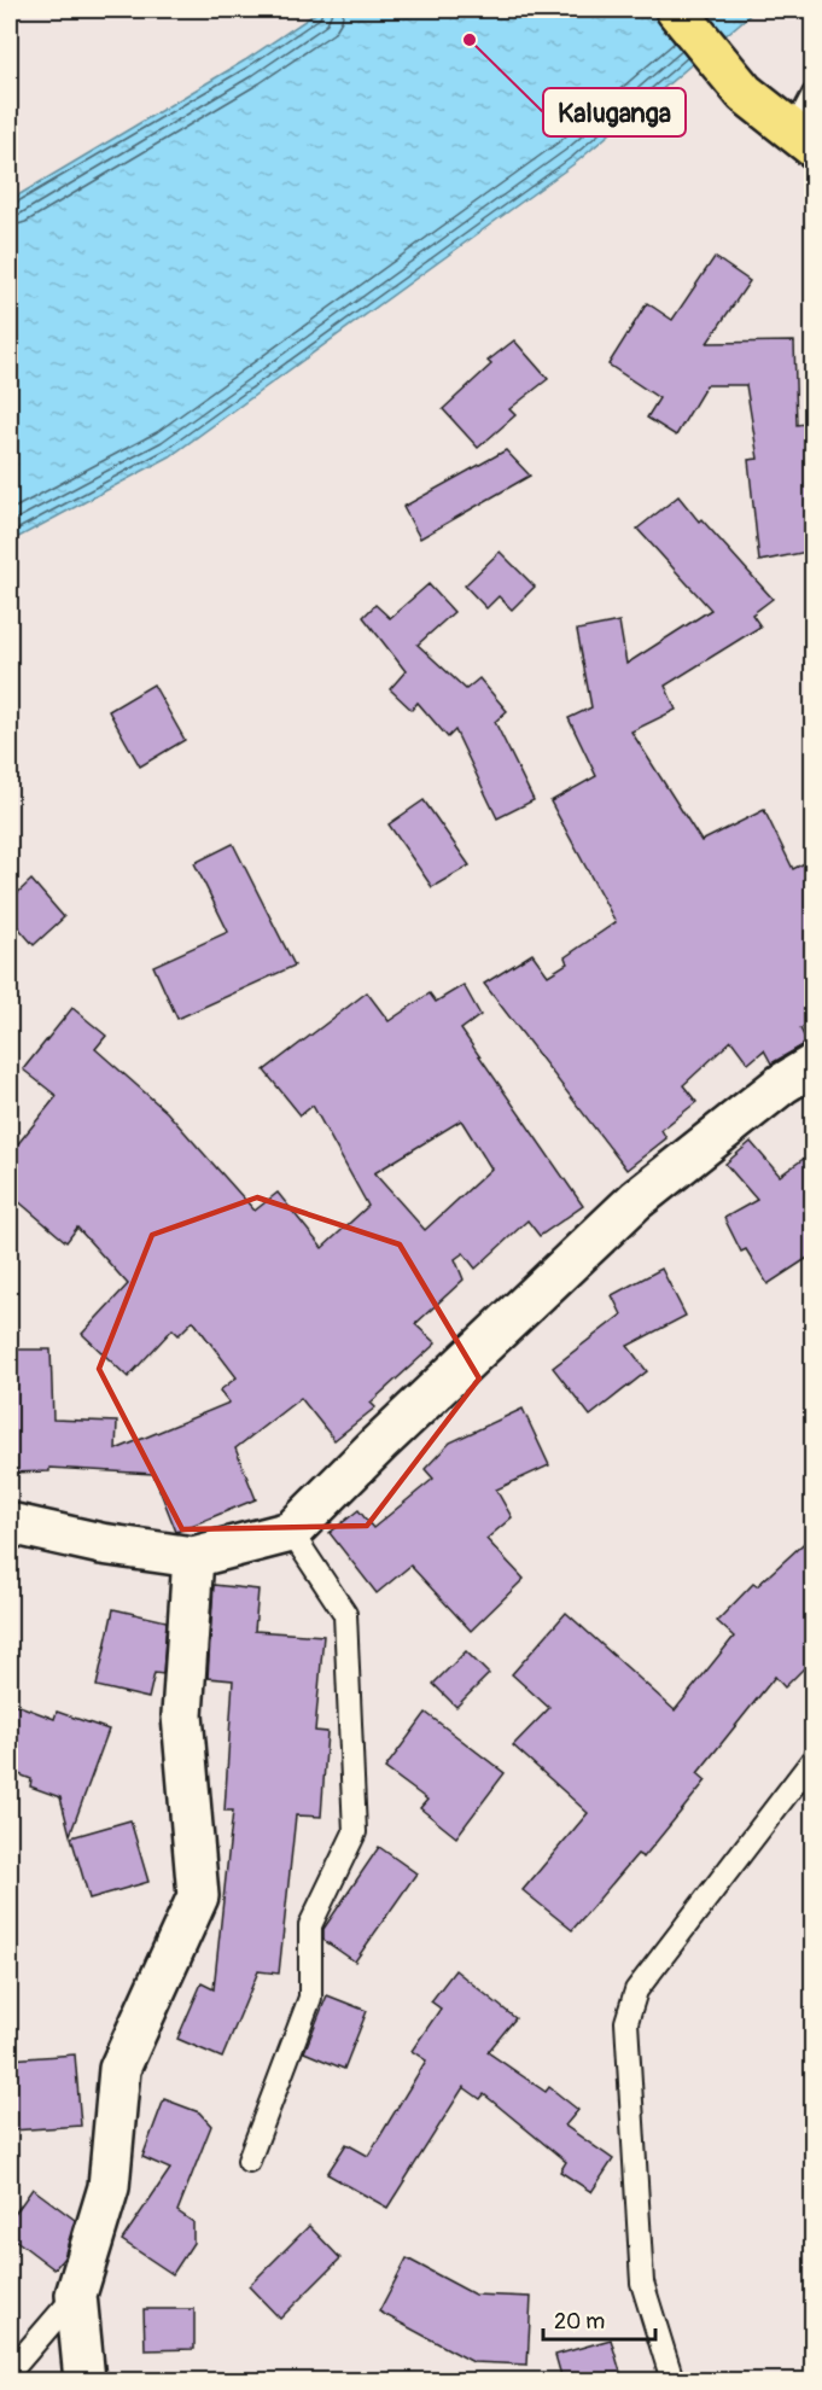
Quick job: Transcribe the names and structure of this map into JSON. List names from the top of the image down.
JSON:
{
  "places": ["Kaluganga"],
  "scale_bar": "20 m"
}
